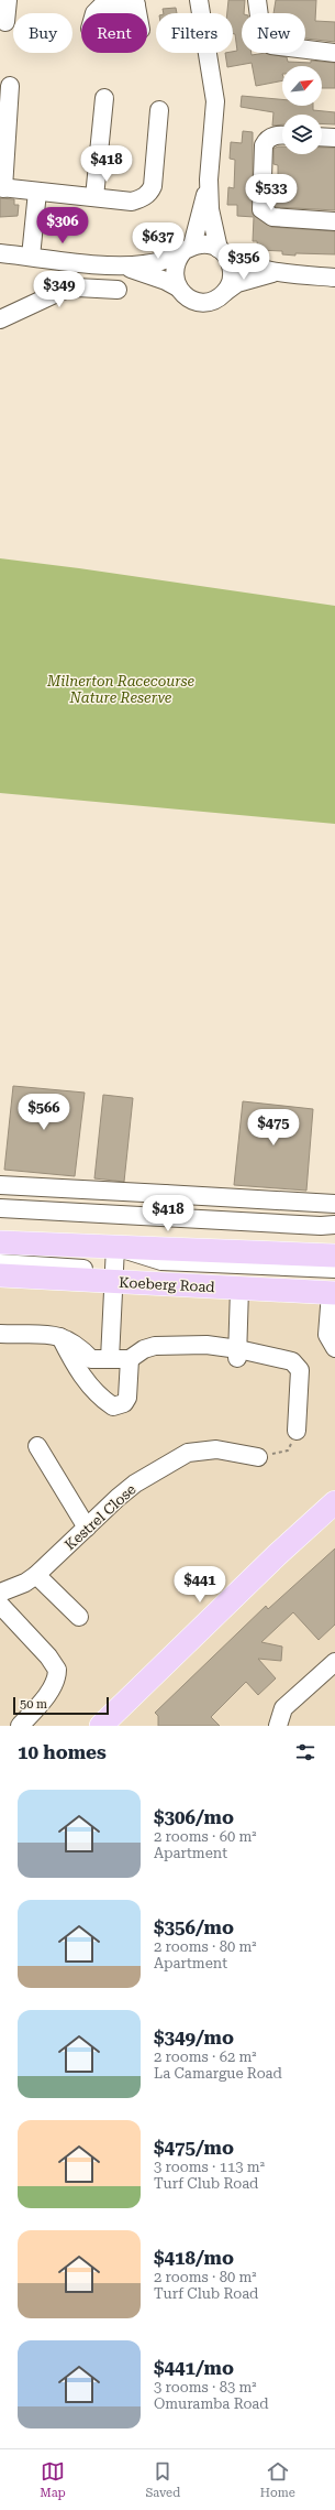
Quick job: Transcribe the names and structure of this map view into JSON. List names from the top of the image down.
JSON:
{
  "streets": {
    "main road": ["Koeberg Road"],
    "street": ["Kestrel Close"]
  },
  "parks": ["Milnerton Racecourse Nature Reserve"],
  "scale_bar": "50 m",
  "north": "top right",
  "page": {
    "chip": [
      "Buy",
      "Rent",
      "Filters",
      "New"
    ],
    "price": [
      "$418",
      "$533",
      "$306",
      "$637",
      "$356",
      "$349",
      "$566",
      "$475",
      "$418",
      "$441"
    ],
    "scale": "50 m",
    "heading": "10 homes",
    "list": [
      {
        "name": "$306/mo",
        "note": "2 rooms · 60 m² · Apartment"
      },
      {
        "name": "$356/mo",
        "note": "2 rooms · 80 m² · Apartment"
      },
      {
        "name": "$349/mo",
        "note": "2 rooms · 62 m² · La Camargue Road"
      },
      {
        "name": "$475/mo",
        "note": "3 rooms · 113 m² · Turf Club Road"
      },
      {
        "name": "$418/mo",
        "note": "2 rooms · 80 m² · Turf Club Road"
      },
      {
        "name": "$441/mo",
        "note": "3 rooms · 83 m² · Omuramba Road"
      }
    ],
    "tabs": ["Map", "Saved", "Home"]
  }
}
